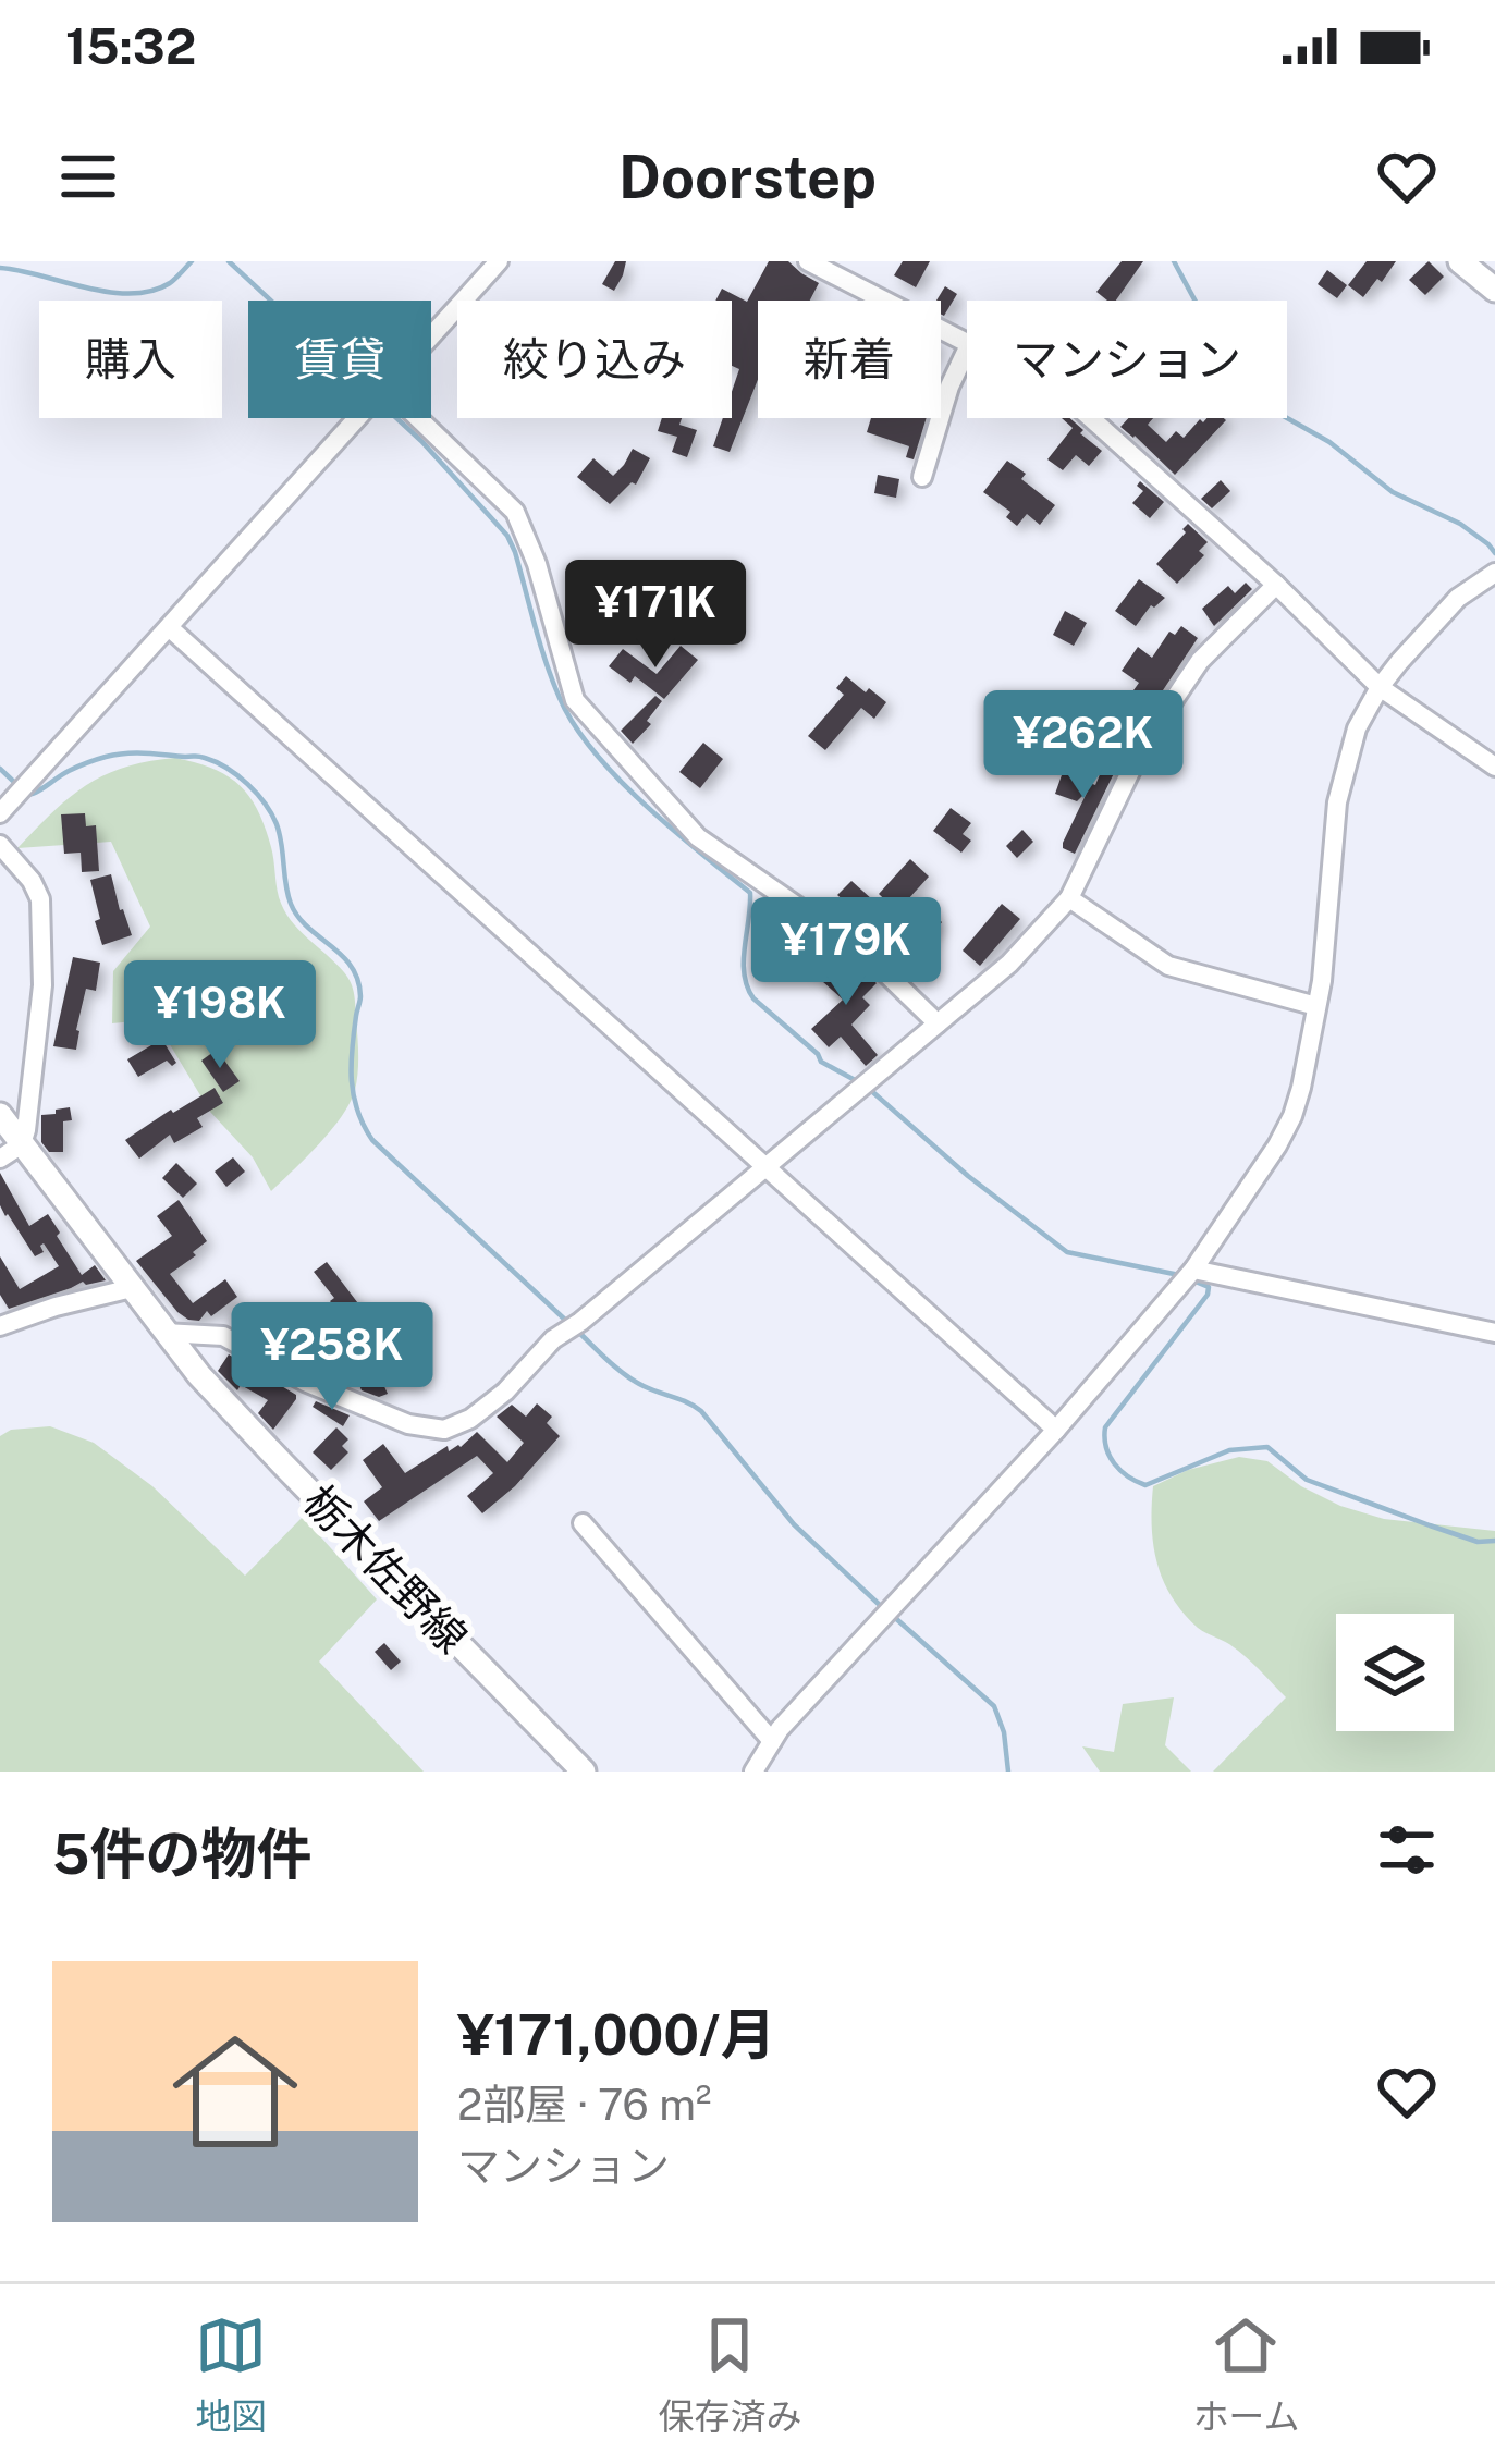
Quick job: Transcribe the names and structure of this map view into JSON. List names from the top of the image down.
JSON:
{
  "streets": {
    "main road": ["栃木佐野線"]
  },
  "page": {
    "status": "15:32",
    "header": "Doorstep",
    "chip": [
      "購入",
      "賃貸",
      "絞り込み",
      "新着",
      "マンション"
    ],
    "price": [
      "¥171K",
      "¥262K",
      "¥179K",
      "¥198K",
      "¥258K"
    ],
    "heading": "5件の物件",
    "list": [
      {
        "name": "¥171,000/月",
        "note": "2部屋 · 76 m² · マンション"
      }
    ],
    "tabs": ["地図", "保存済み", "ホーム"]
  }
}
